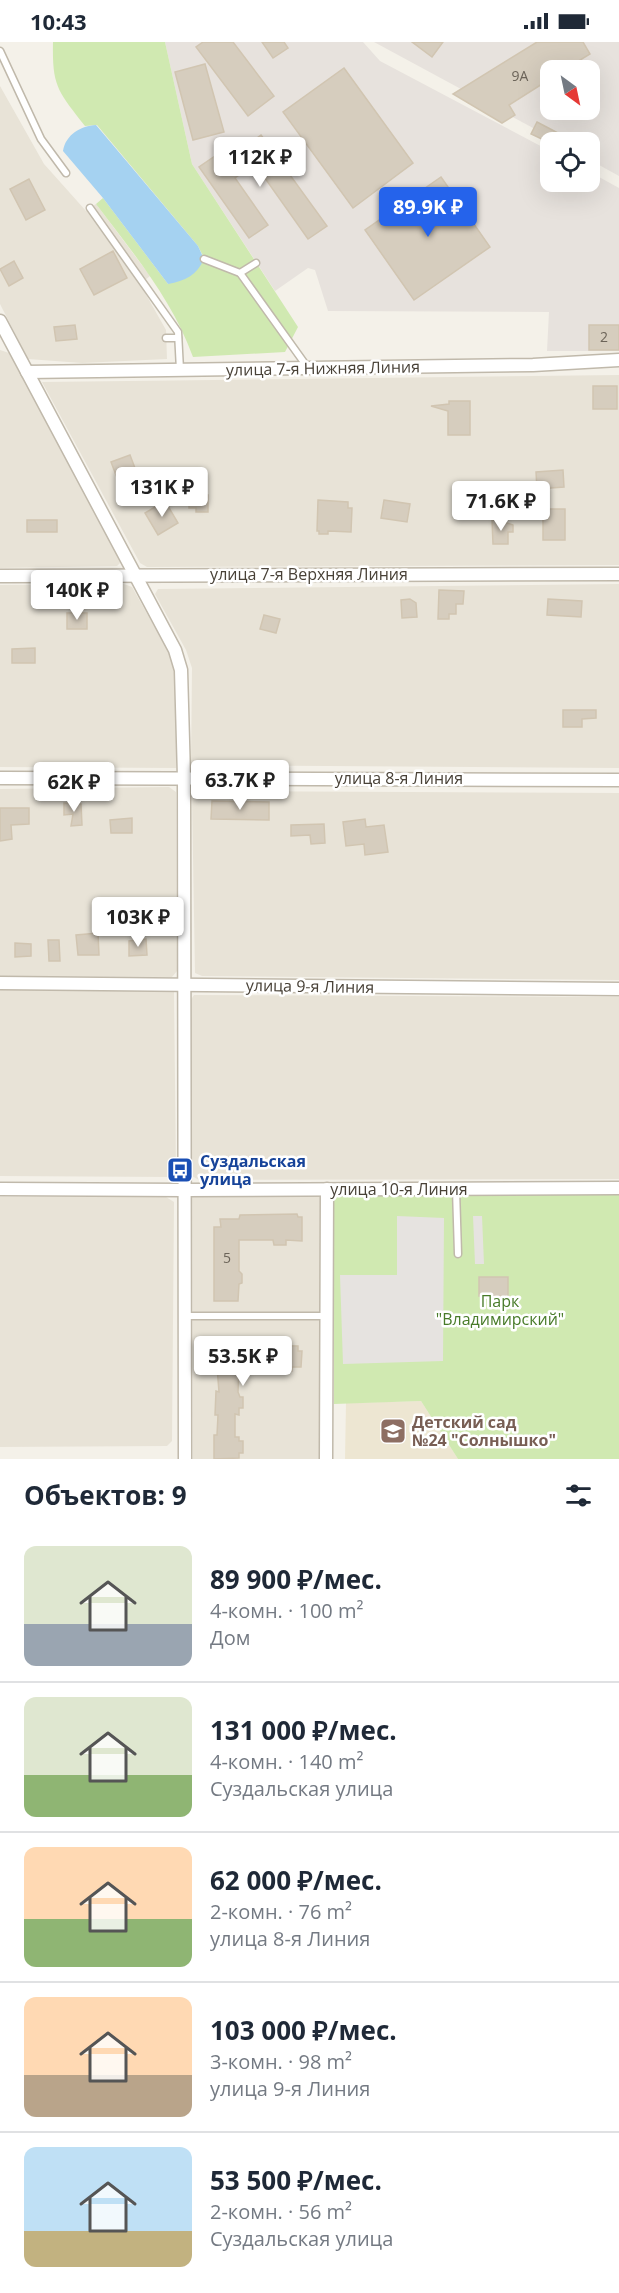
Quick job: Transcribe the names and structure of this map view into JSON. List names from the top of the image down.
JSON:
{
  "streets": {
    "street": [
      "улица 7-я Нижняя Линия",
      "улица 7-я Верхняя Линия",
      "улица 8-я Линия",
      "улица 9-я Линия",
      "улица 10-я Линия"
    ]
  },
  "parks": ["Парк \"Владимирский\""],
  "places": {
    "bus stop": ["Суздальская улица"],
    "school or university": ["Детский сад №24 \"Солнышко\""]
  },
  "house_numbers": ["9А", "2", "5"],
  "north": "bottom right",
  "page": {
    "status": "10:43",
    "price": [
      "112K ₽",
      "89.9K ₽",
      "131K ₽",
      "71.6K ₽",
      "140K ₽",
      "63.7K ₽",
      "62K ₽",
      "103K ₽",
      "53.5K ₽"
    ],
    "heading": "Объектов: 9",
    "list": [
      {
        "name": "89 900 ₽/мес.",
        "note": "4-комн. · 100 m² · Дом"
      },
      {
        "name": "131 000 ₽/мес.",
        "note": "4-комн. · 140 m² · Суздальская улица"
      },
      {
        "name": "62 000 ₽/мес.",
        "note": "2-комн. · 76 m² · улица 8-я Линия"
      },
      {
        "name": "103 000 ₽/мес.",
        "note": "3-комн. · 98 m² · улица 9-я Линия"
      },
      {
        "name": "53 500 ₽/мес.",
        "note": "2-комн. · 56 m² · Суздальская улица"
      }
    ]
  }
}
